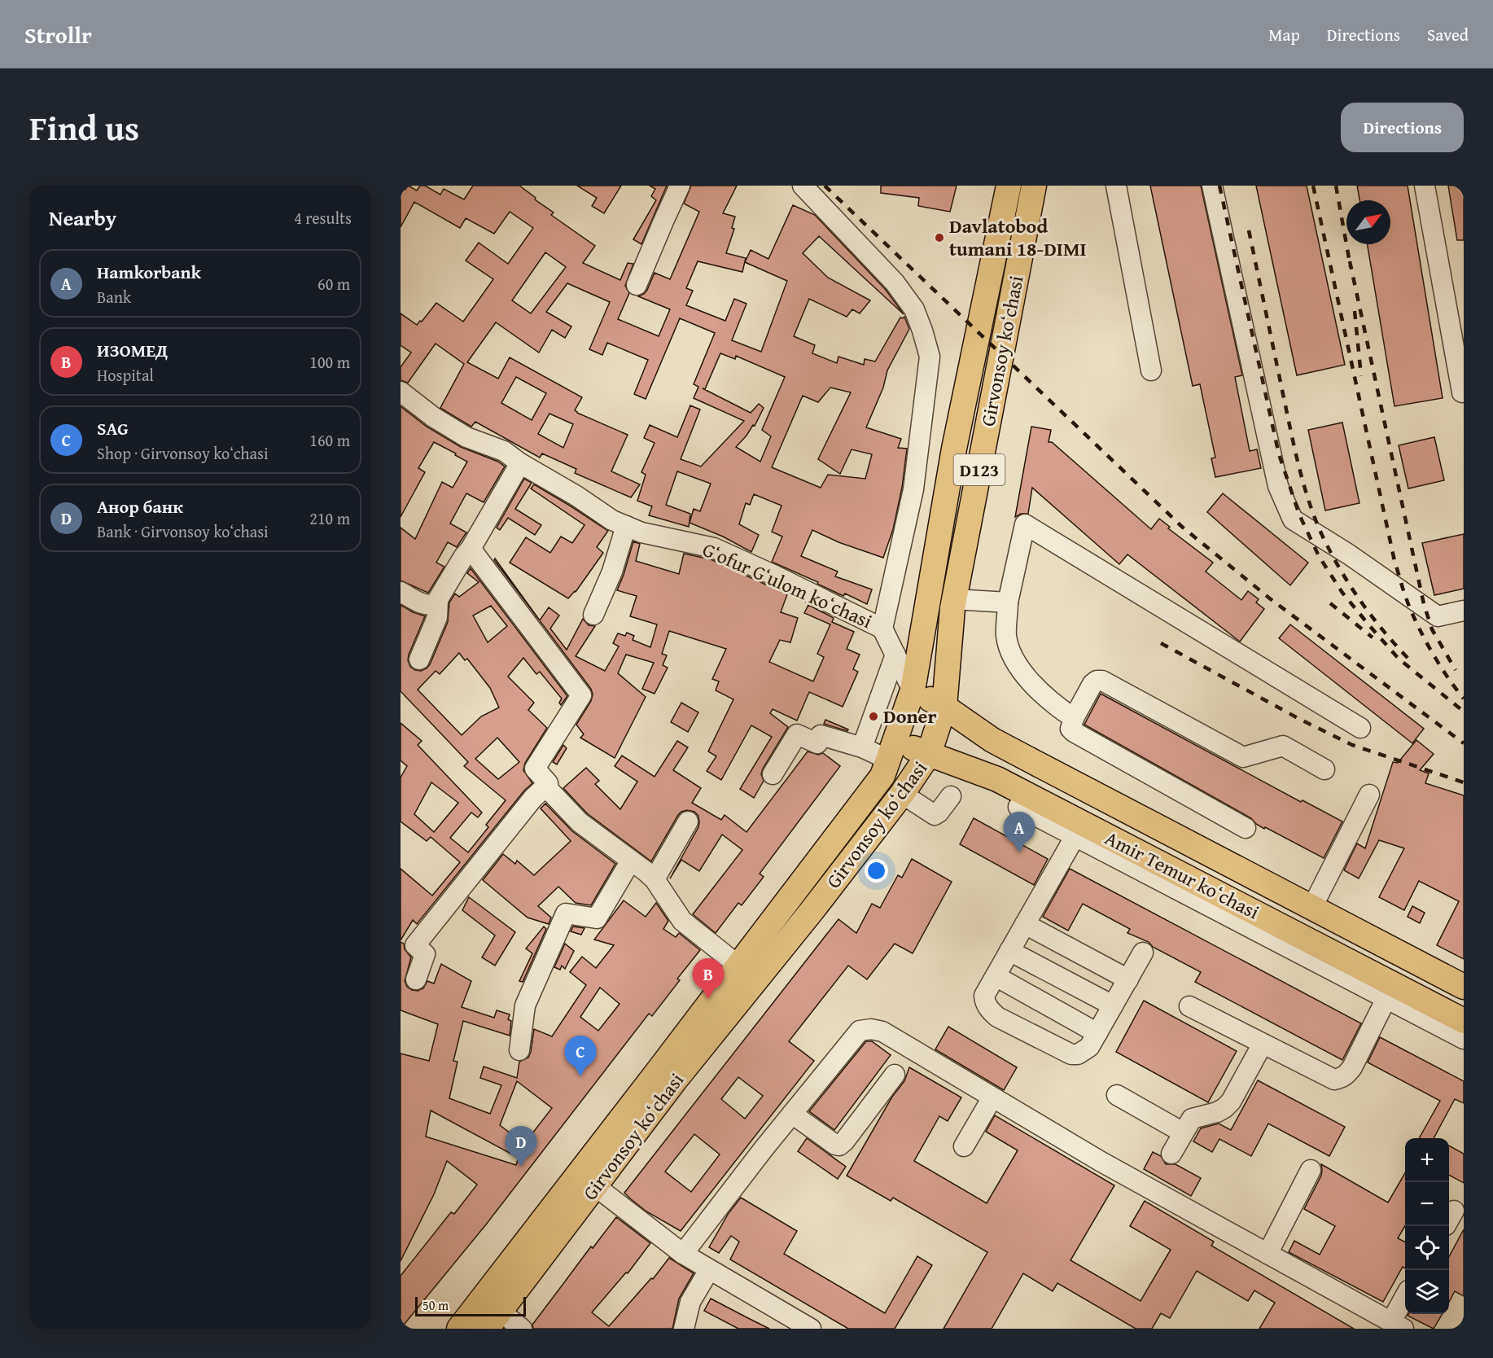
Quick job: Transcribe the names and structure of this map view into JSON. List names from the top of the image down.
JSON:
{
  "streets": {
    "main road": ["Girvonsoy koʻchasi", "D123", "Amir Temur koʻchasi"],
    "street": ["Gʻofur Gʻulom koʻchasi"]
  },
  "crossings": [
    ["Girvonsoy koʻchasi", "Gʻofur Gʻulom koʻchasi"],
    ["Girvonsoy koʻchasi", "Amir Temur koʻchasi"],
    ["Gʻofur Gʻulom koʻchasi", "Amir Temur koʻchasi"]
  ],
  "places": ["Davlatobod tumani 18-DIMI", "Doner"],
  "scale_bar": "50 m",
  "north": "top right",
  "page": {
    "header": "Strollr",
    "nav": ["Map", "Directions", "Saved"],
    "title": "Find us",
    "buttons": "Directions",
    "heading": ["Nearby", "4 results"],
    "list": [
      {
        "mark": "A",
        "name": "Hamkorbank",
        "note": "Bank",
        "value": "60 m"
      },
      {
        "mark": "B",
        "name": "ИЗОМЕД",
        "note": "Hospital",
        "value": "100 m"
      },
      {
        "mark": "C",
        "name": "SAG",
        "note": "Shop · Girvonsoy koʻchasi",
        "value": "160 m"
      },
      {
        "mark": "D",
        "name": "Анор банк",
        "note": "Bank · Girvonsoy koʻchasi",
        "value": "210 m"
      }
    ],
    "pins": [
      "A",
      "B",
      "C",
      "D"
    ],
    "map_buttons": ["+", "−"],
    "scale": "50 m"
  }
}
